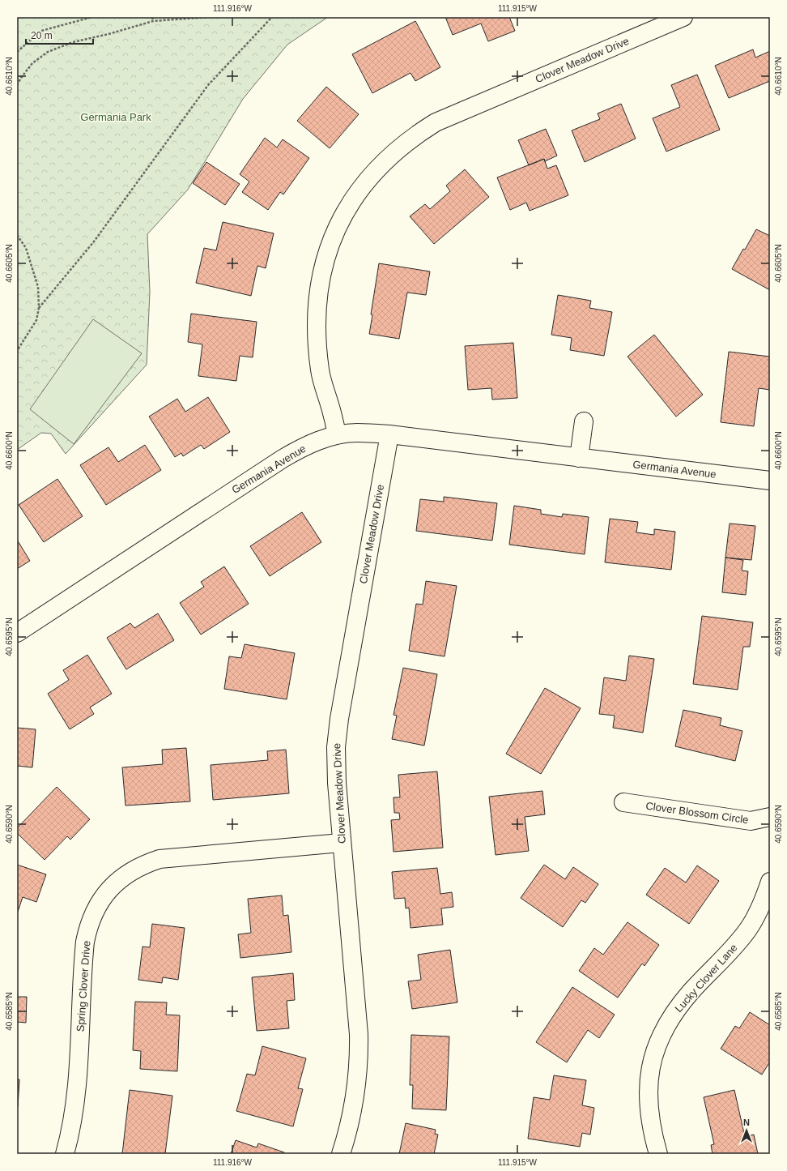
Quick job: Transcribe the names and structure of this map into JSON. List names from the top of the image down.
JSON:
{
  "streets": {
    "street": [
      "Clover Meadow Drive",
      "Germania Avenue",
      "Clover Blossom Circle",
      "Lucky Clover Lane",
      "Spring Clover Drive"
    ]
  },
  "crossings": [
    ["Clover Meadow Drive", "Germania Avenue"],
    ["Clover Meadow Drive", "Spring Clover Drive"]
  ],
  "parks": ["Germania Park"],
  "scale_bar": "20 m",
  "north": "top",
  "coordinates": [
    "111.916°W",
    "111.915°W",
    "40.6610°N",
    "40.6605°N",
    "40.6600°N",
    "40.6595°N",
    "40.6590°N",
    "40.6585°N"
  ]
}
